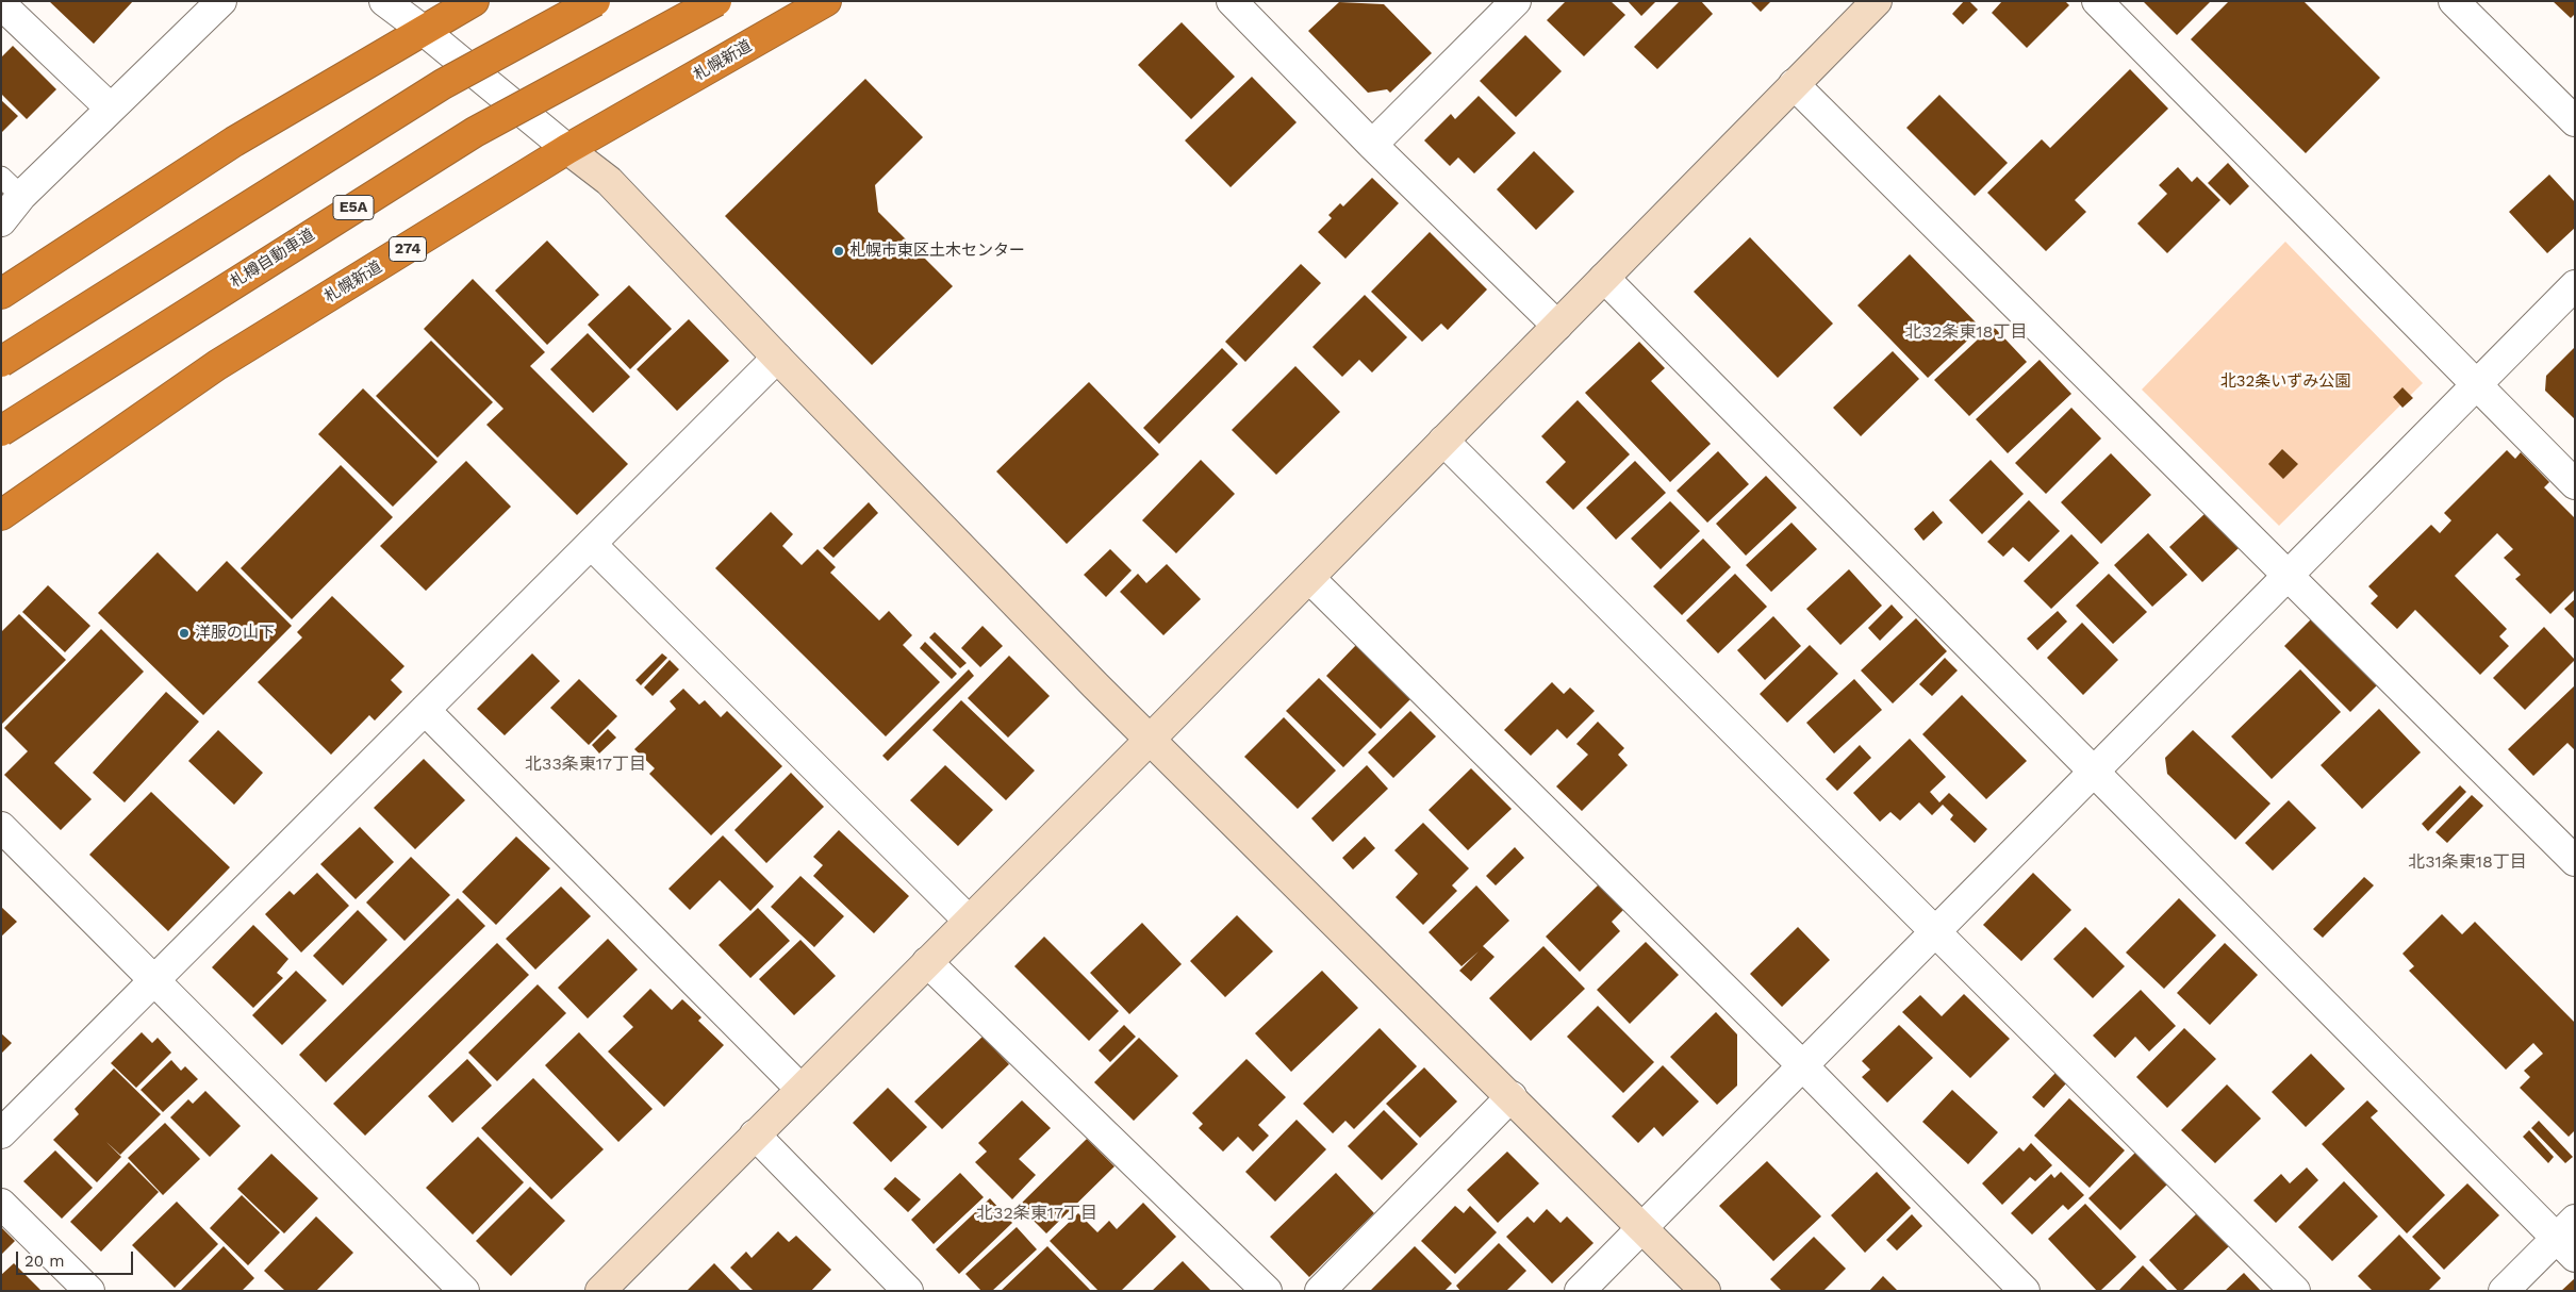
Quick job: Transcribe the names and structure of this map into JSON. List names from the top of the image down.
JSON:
{
  "streets": {
    "highway": [
      "札幌新道",
      "E5A",
      "274",
      "札樽自動車道"
    ]
  },
  "districts": [
    "北32条東18丁目",
    "北33条東17丁目",
    "北31条東18丁目",
    "北32条東17丁目"
  ],
  "parks": ["北32条いずみ公園"],
  "places": ["札幌市東区土木センター", "洋服の山下"],
  "scale_bar": "20 m"
}
